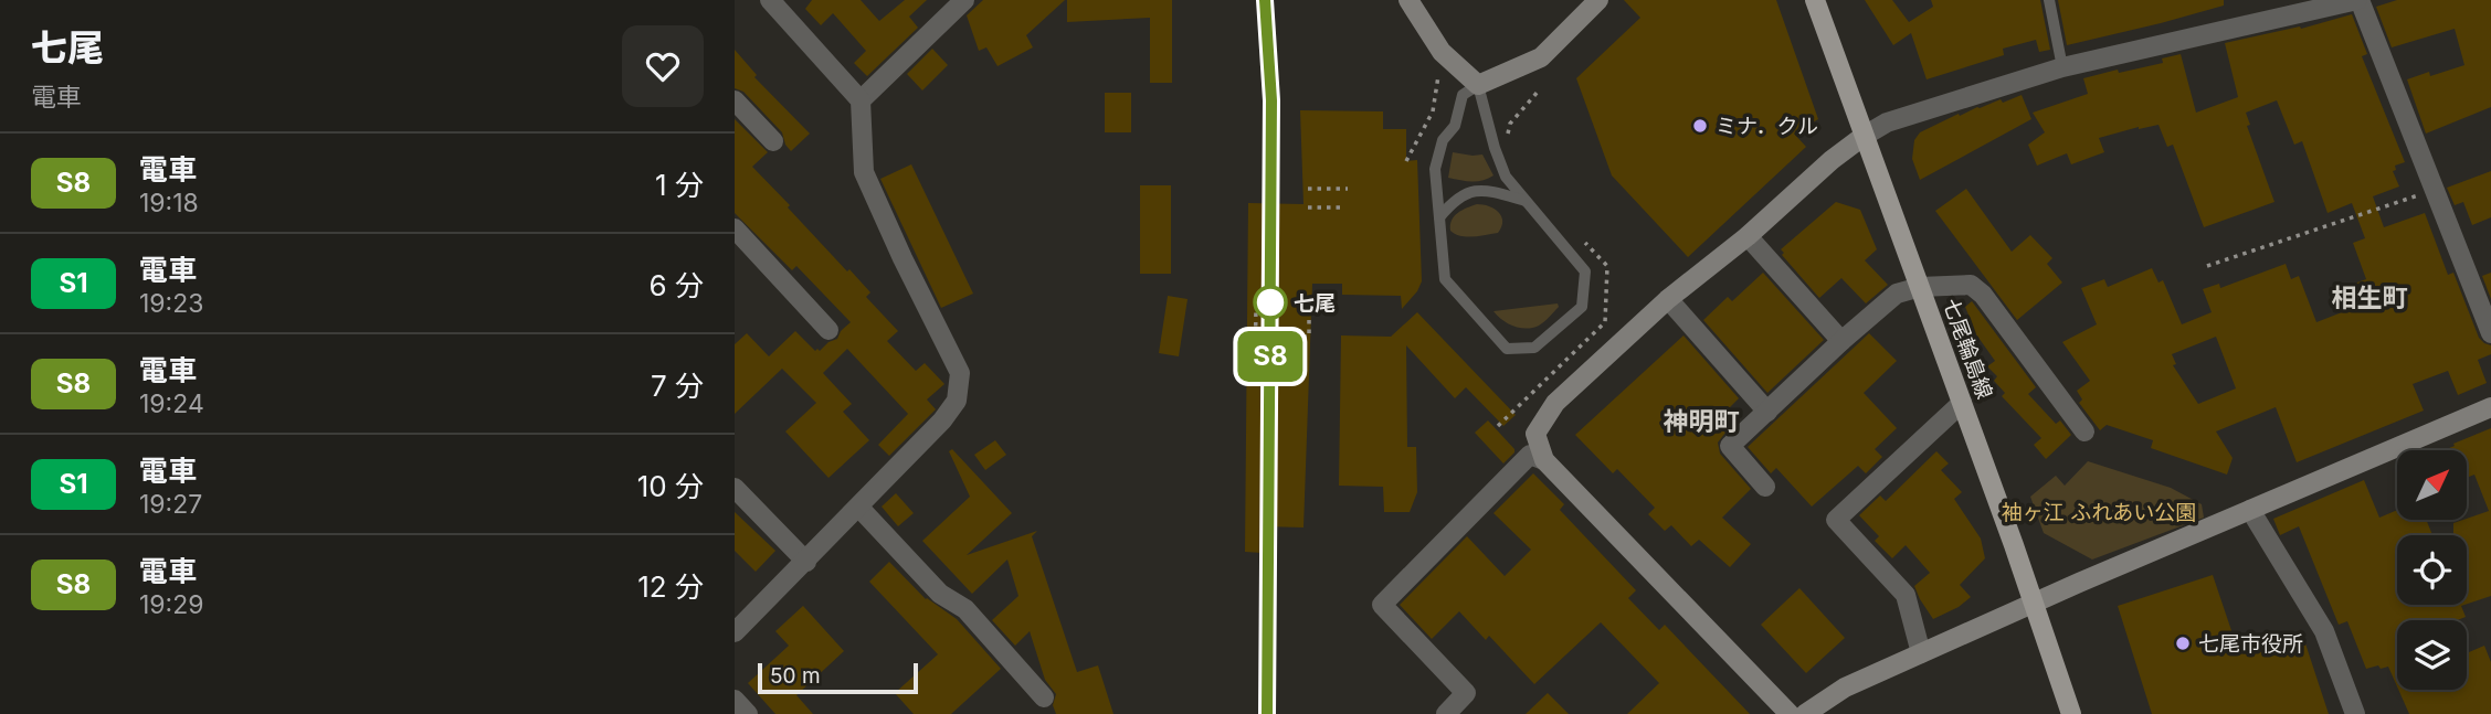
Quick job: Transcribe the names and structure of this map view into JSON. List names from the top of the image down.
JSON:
{
  "streets": {
    "main road": ["七尾輪島線"]
  },
  "districts": ["相生町", "神明町"],
  "parks": ["袖ヶ江 ふれあい公園"],
  "places": ["ミナ．クル", "七尾", "七尾市役所"],
  "scale_bar": "50 m",
  "north": "top right",
  "page": {
    "heading": ["七尾", "電車"],
    "on_map": "S8",
    "list": [
      {
        "mark": "S8",
        "name": "電車",
        "note": "19:18",
        "value": "1 分"
      },
      {
        "mark": "S1",
        "name": "電車",
        "note": "19:23",
        "value": "6 分"
      },
      {
        "mark": "S8",
        "name": "電車",
        "note": "19:24",
        "value": "7 分"
      },
      {
        "mark": "S1",
        "name": "電車",
        "note": "19:27",
        "value": "10 分"
      },
      {
        "mark": "S8",
        "name": "電車",
        "note": "19:29",
        "value": "12 分"
      }
    ],
    "scale": "50 m"
  }
}
